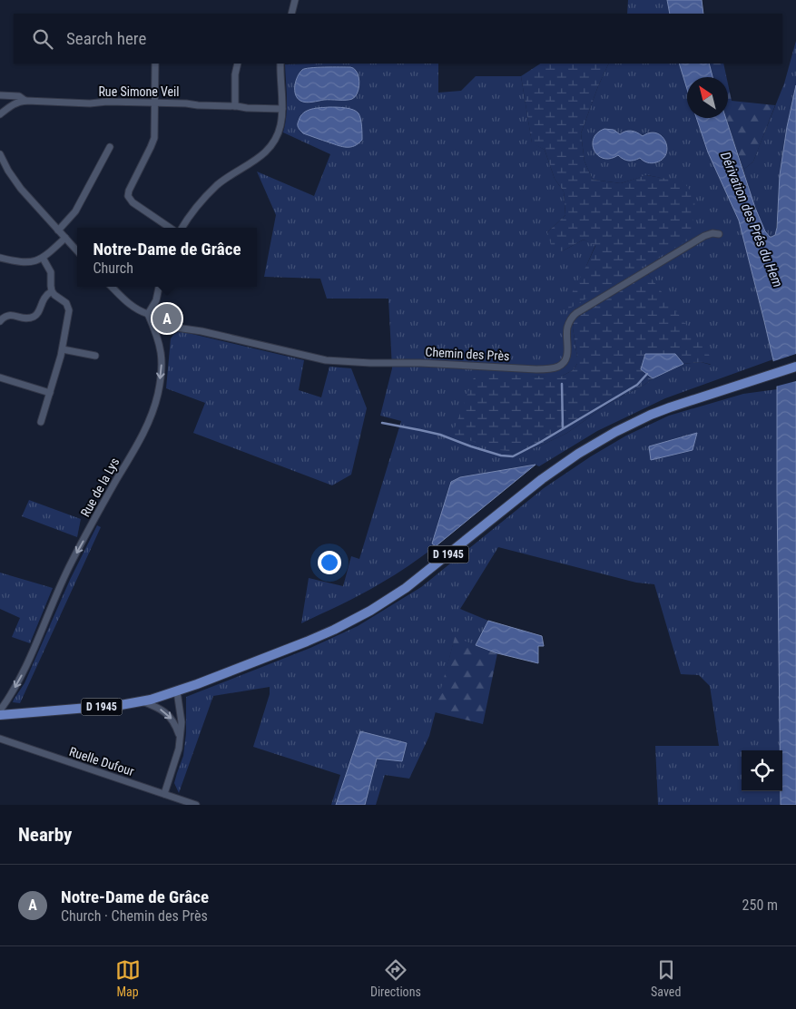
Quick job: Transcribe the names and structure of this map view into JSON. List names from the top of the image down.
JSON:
{
  "streets": {
    "main road": ["D 1945"],
    "street": [
      "Rue Simone Veil",
      "Chemin des Près",
      "Rue de la Lys",
      "Ruelle Dufour"
    ]
  },
  "crossings": [
    ["Chemin des Près", "Rue de la Lys"]
  ],
  "one_way": ["Rue de la Lys"],
  "water": ["Dérivation des Prés du Hem"],
  "north": "top left",
  "page": {
    "search": "Search here",
    "popup": ["Notre-Dame de Grâce", "Church"],
    "pins": "A",
    "heading": "Nearby",
    "list": [
      {
        "mark": "A",
        "name": "Notre-Dame de Grâce",
        "note": "Church · Chemin des Près",
        "value": "250 m"
      }
    ],
    "nav": ["Map", "Directions", "Saved"]
  }
}
